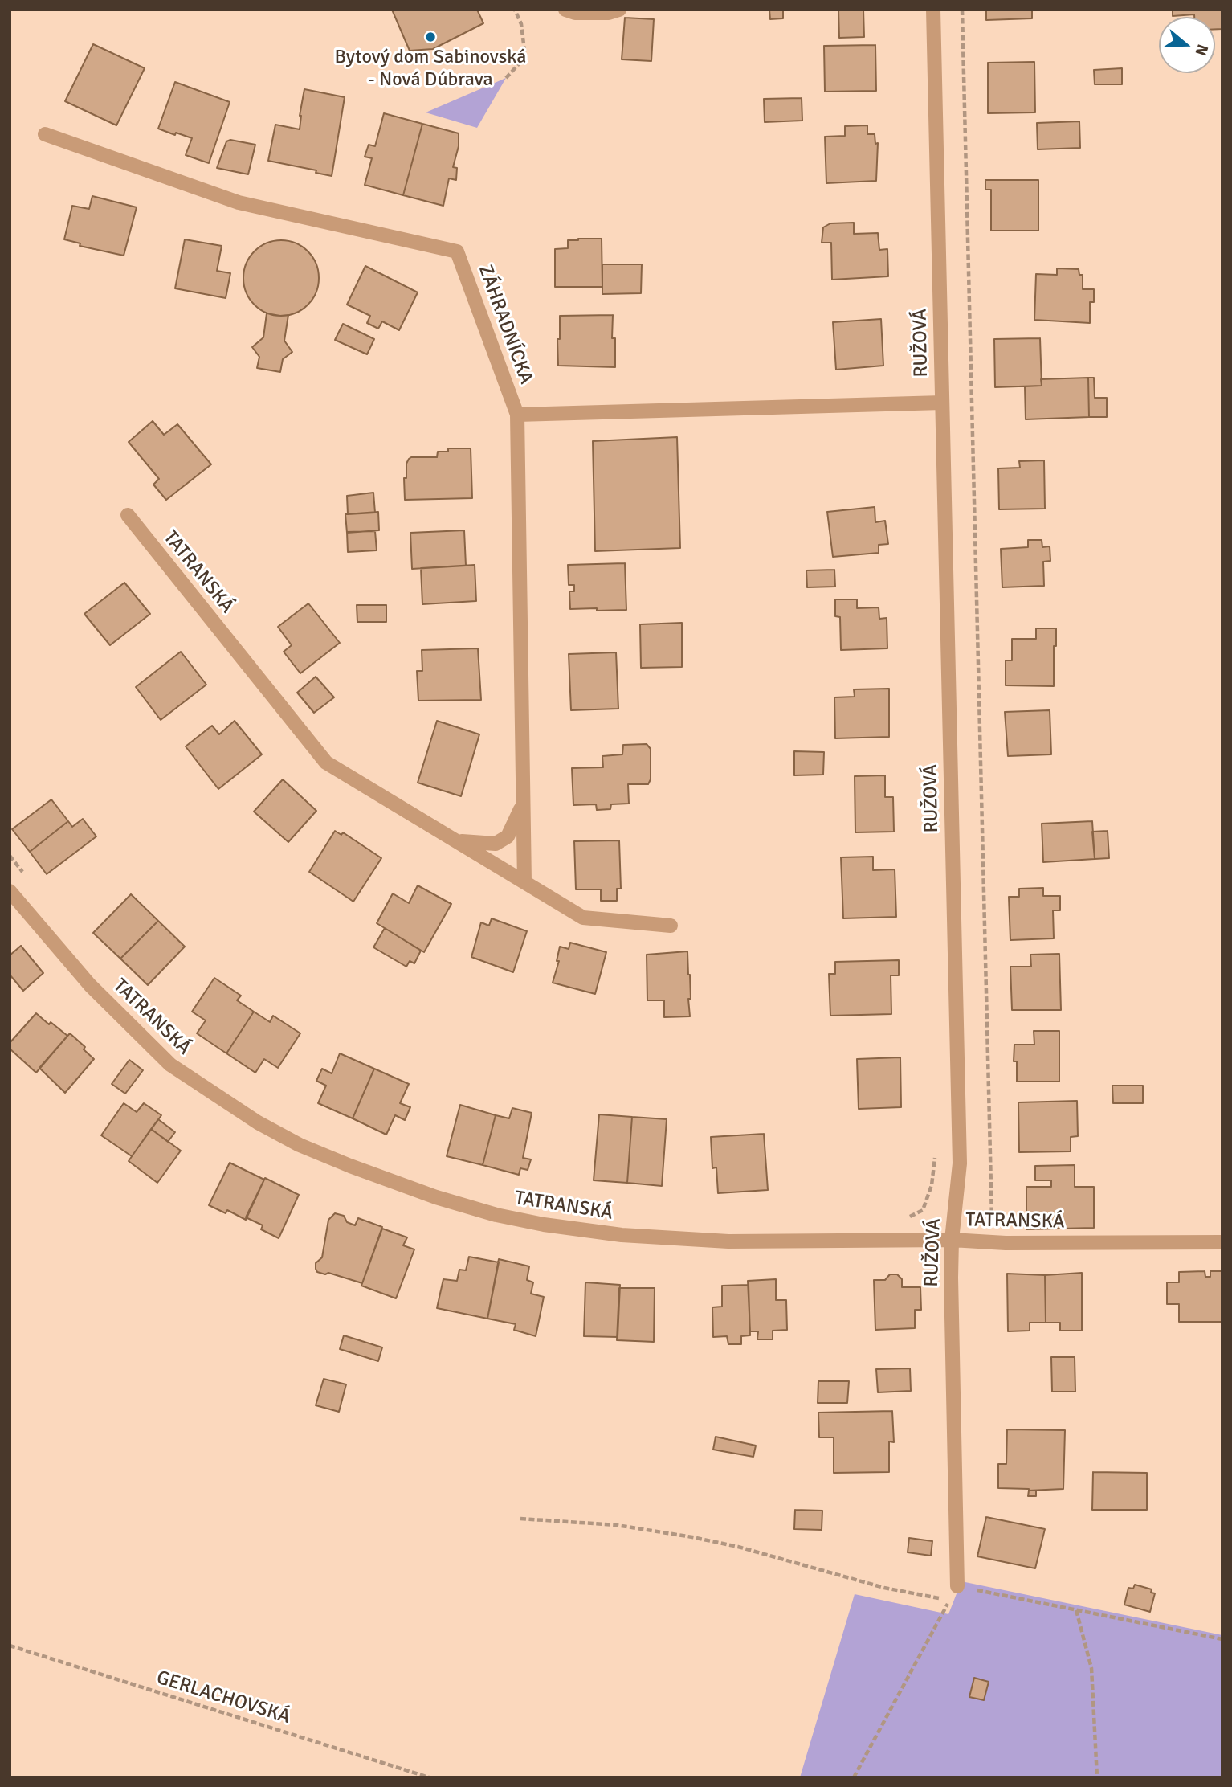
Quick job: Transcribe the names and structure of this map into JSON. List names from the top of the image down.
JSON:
{
  "streets": {
    "street": ["ZÁHRADNÍCKA", "RUŽOVÁ", "TATRANSKÁ"],
    "path": ["GERLACHOVSKÁ"]
  },
  "crossings": [
    ["ZÁHRADNÍCKA", "RUŽOVÁ"],
    ["RUŽOVÁ", "TATRANSKÁ"]
  ],
  "places": ["Bytový dom Sabinovská - Nová Dúbrava"],
  "north": "right"
}
